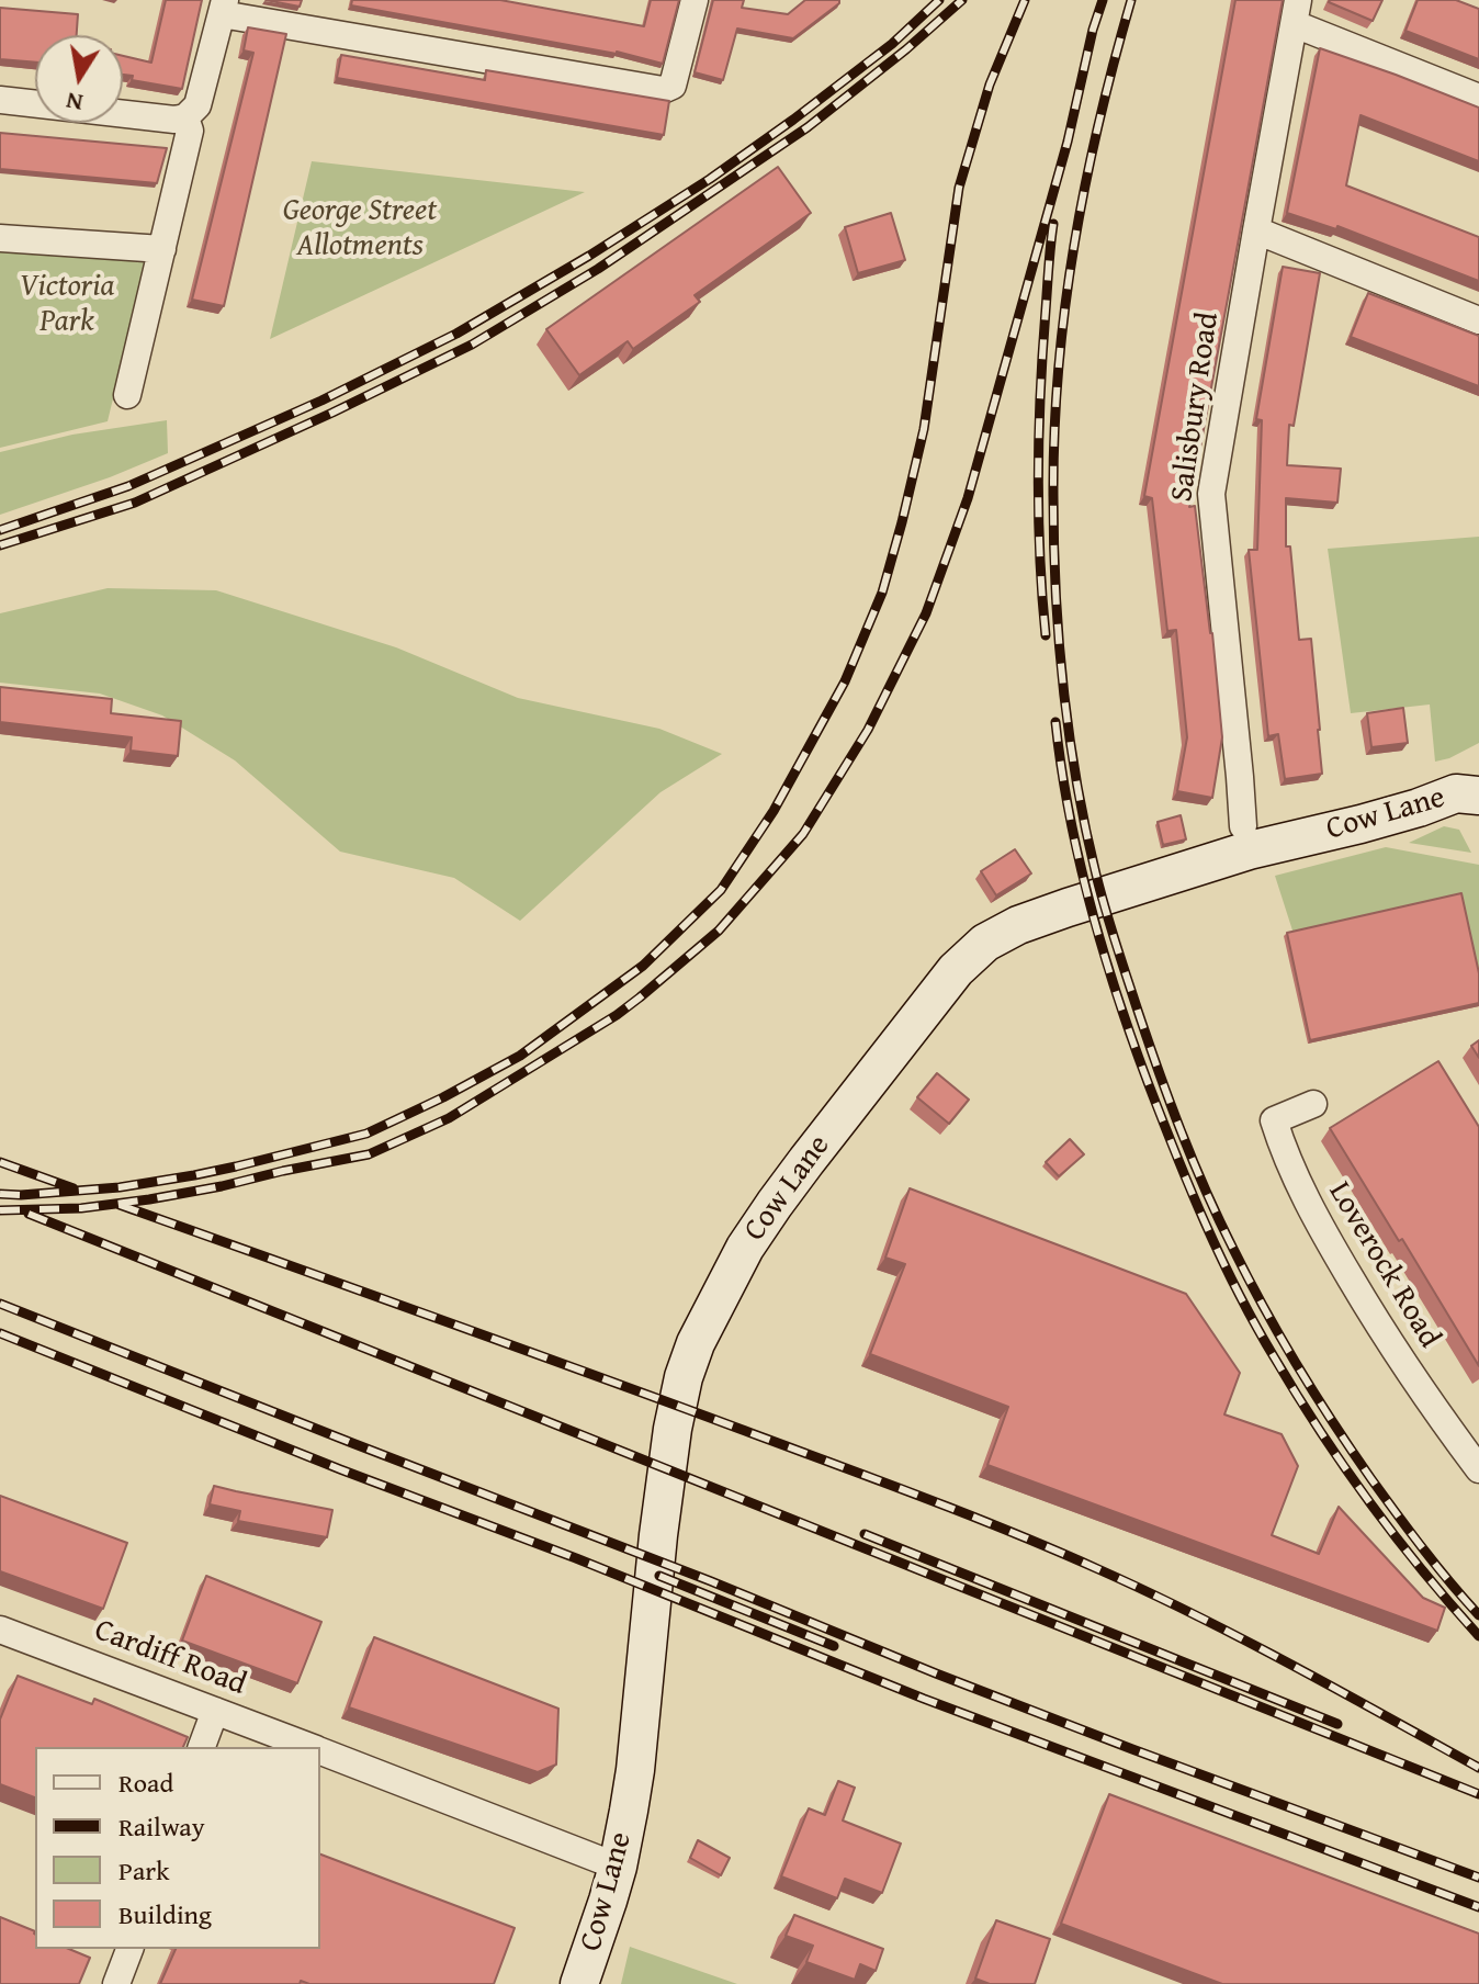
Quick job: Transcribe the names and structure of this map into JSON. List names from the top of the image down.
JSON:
{
  "streets": {
    "street": [
      "Salisbury Road",
      "Cow Lane",
      "Loverock Road",
      "Cardiff Road"
    ]
  },
  "crossings": [
    ["Cow Lane", "Cardiff Road"]
  ],
  "parks": ["George Street Allotments", "Victoria Park"],
  "legend": [
    "Road",
    "Railway",
    "Park",
    "Building"
  ],
  "north": "bottom"
}
